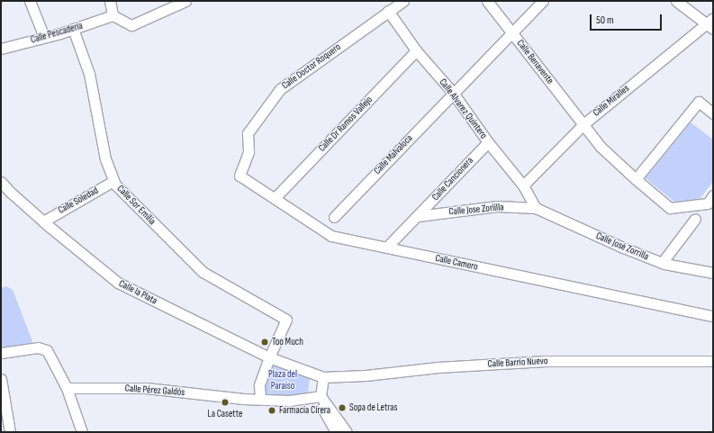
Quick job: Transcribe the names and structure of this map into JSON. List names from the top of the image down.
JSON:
{
  "streets": {
    "street": [
      "Calle Pescadería",
      "Calle Benavente",
      "Calle Doctor Roquero",
      "Calle Miralles",
      "Calle Alvarez Quintero",
      "Calle Dr Ramos Vallejo",
      "Calle Malvaloca",
      "Calle Cancionera",
      "Calle Soledad",
      "Calle Sor Emilia",
      "Calle Jose Zoriilla",
      "Calle José Zorrilla",
      "Calle Camero",
      "Calle la Plata",
      "Calle Barrio Nuevo",
      "Calle Pérez Galdós"
    ]
  },
  "crossings": [
    ["Calle Pescadería", "Calle Sor Emilia"],
    ["Calle Benavente", "Calle Miralles"],
    ["Calle Benavente", "Calle Malvaloca"],
    ["Calle Doctor Roquero", "Calle Alvarez Quintero"],
    ["Calle Doctor Roquero", "Calle Camero"],
    ["Calle Miralles", "Calle Alvarez Quintero"],
    ["Calle Alvarez Quintero", "Calle Dr Ramos Vallejo"],
    ["Calle Alvarez Quintero", "Calle Malvaloca"],
    ["Calle Alvarez Quintero", "Calle Cancionera"],
    ["Calle Alvarez Quintero", "Calle Jose Zoriilla"],
    ["Calle Alvarez Quintero", "Calle José Zorrilla"],
    ["Calle Dr Ramos Vallejo", "Calle Camero"],
    ["Calle Cancionera", "Calle Jose Zoriilla"],
    ["Calle Cancionera", "Calle Camero"],
    ["Calle Soledad", "Calle Sor Emilia"],
    ["Calle Soledad", "Calle la Plata"],
    ["Calle Sor Emilia", "Calle la Plata"],
    ["Calle Jose Zoriilla", "Calle José Zorrilla"]
  ],
  "parks": ["Plaza del Paraíso"],
  "places": [
    "Too Much",
    "La Casette",
    "Sopa de Letras",
    "Farmacia Cirera"
  ],
  "scale_bar": "50 m"
}
